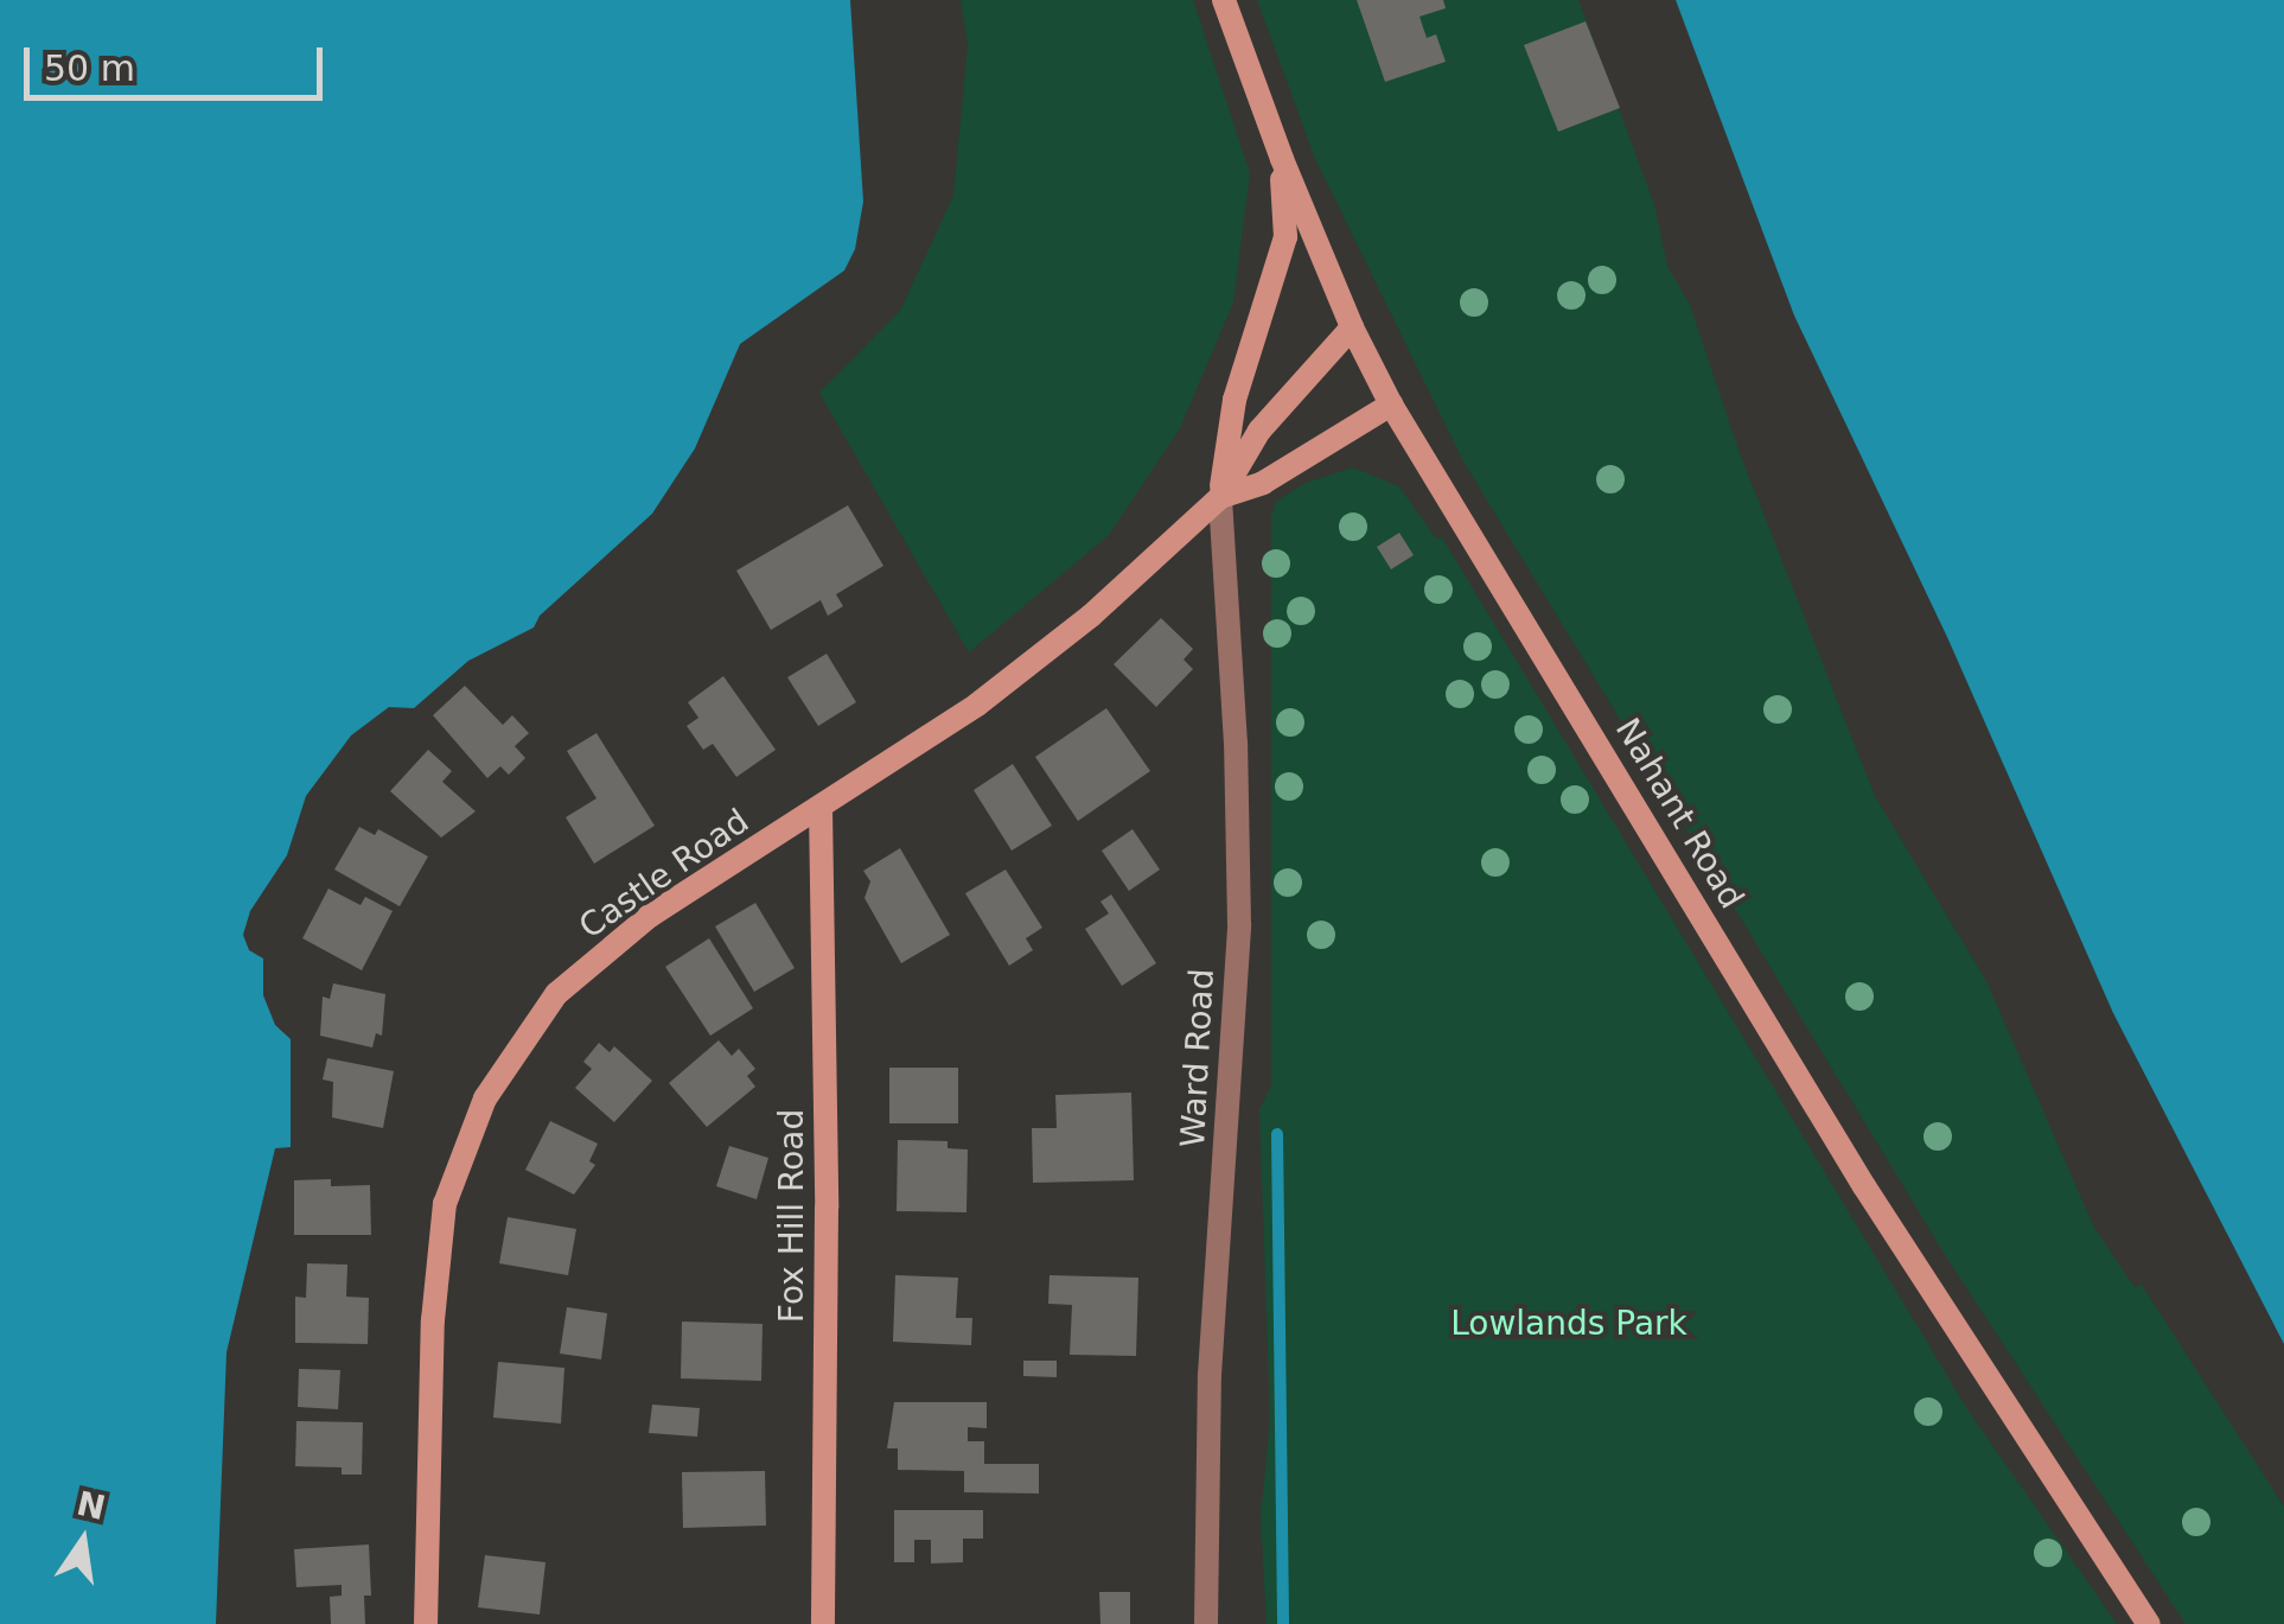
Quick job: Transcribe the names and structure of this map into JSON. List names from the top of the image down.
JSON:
{
  "streets": {
    "main road": ["Nahant Road", "Castle Road", "Fox Hill Road"],
    "street": ["Ward Road"]
  },
  "crossings": [
    ["Nahant Road", "Castle Road"],
    ["Castle Road", "Ward Road"],
    ["Castle Road", "Fox Hill Road"]
  ],
  "parks": ["Lowlands Park"],
  "scale_bar": "50 m",
  "north": "top"
}
